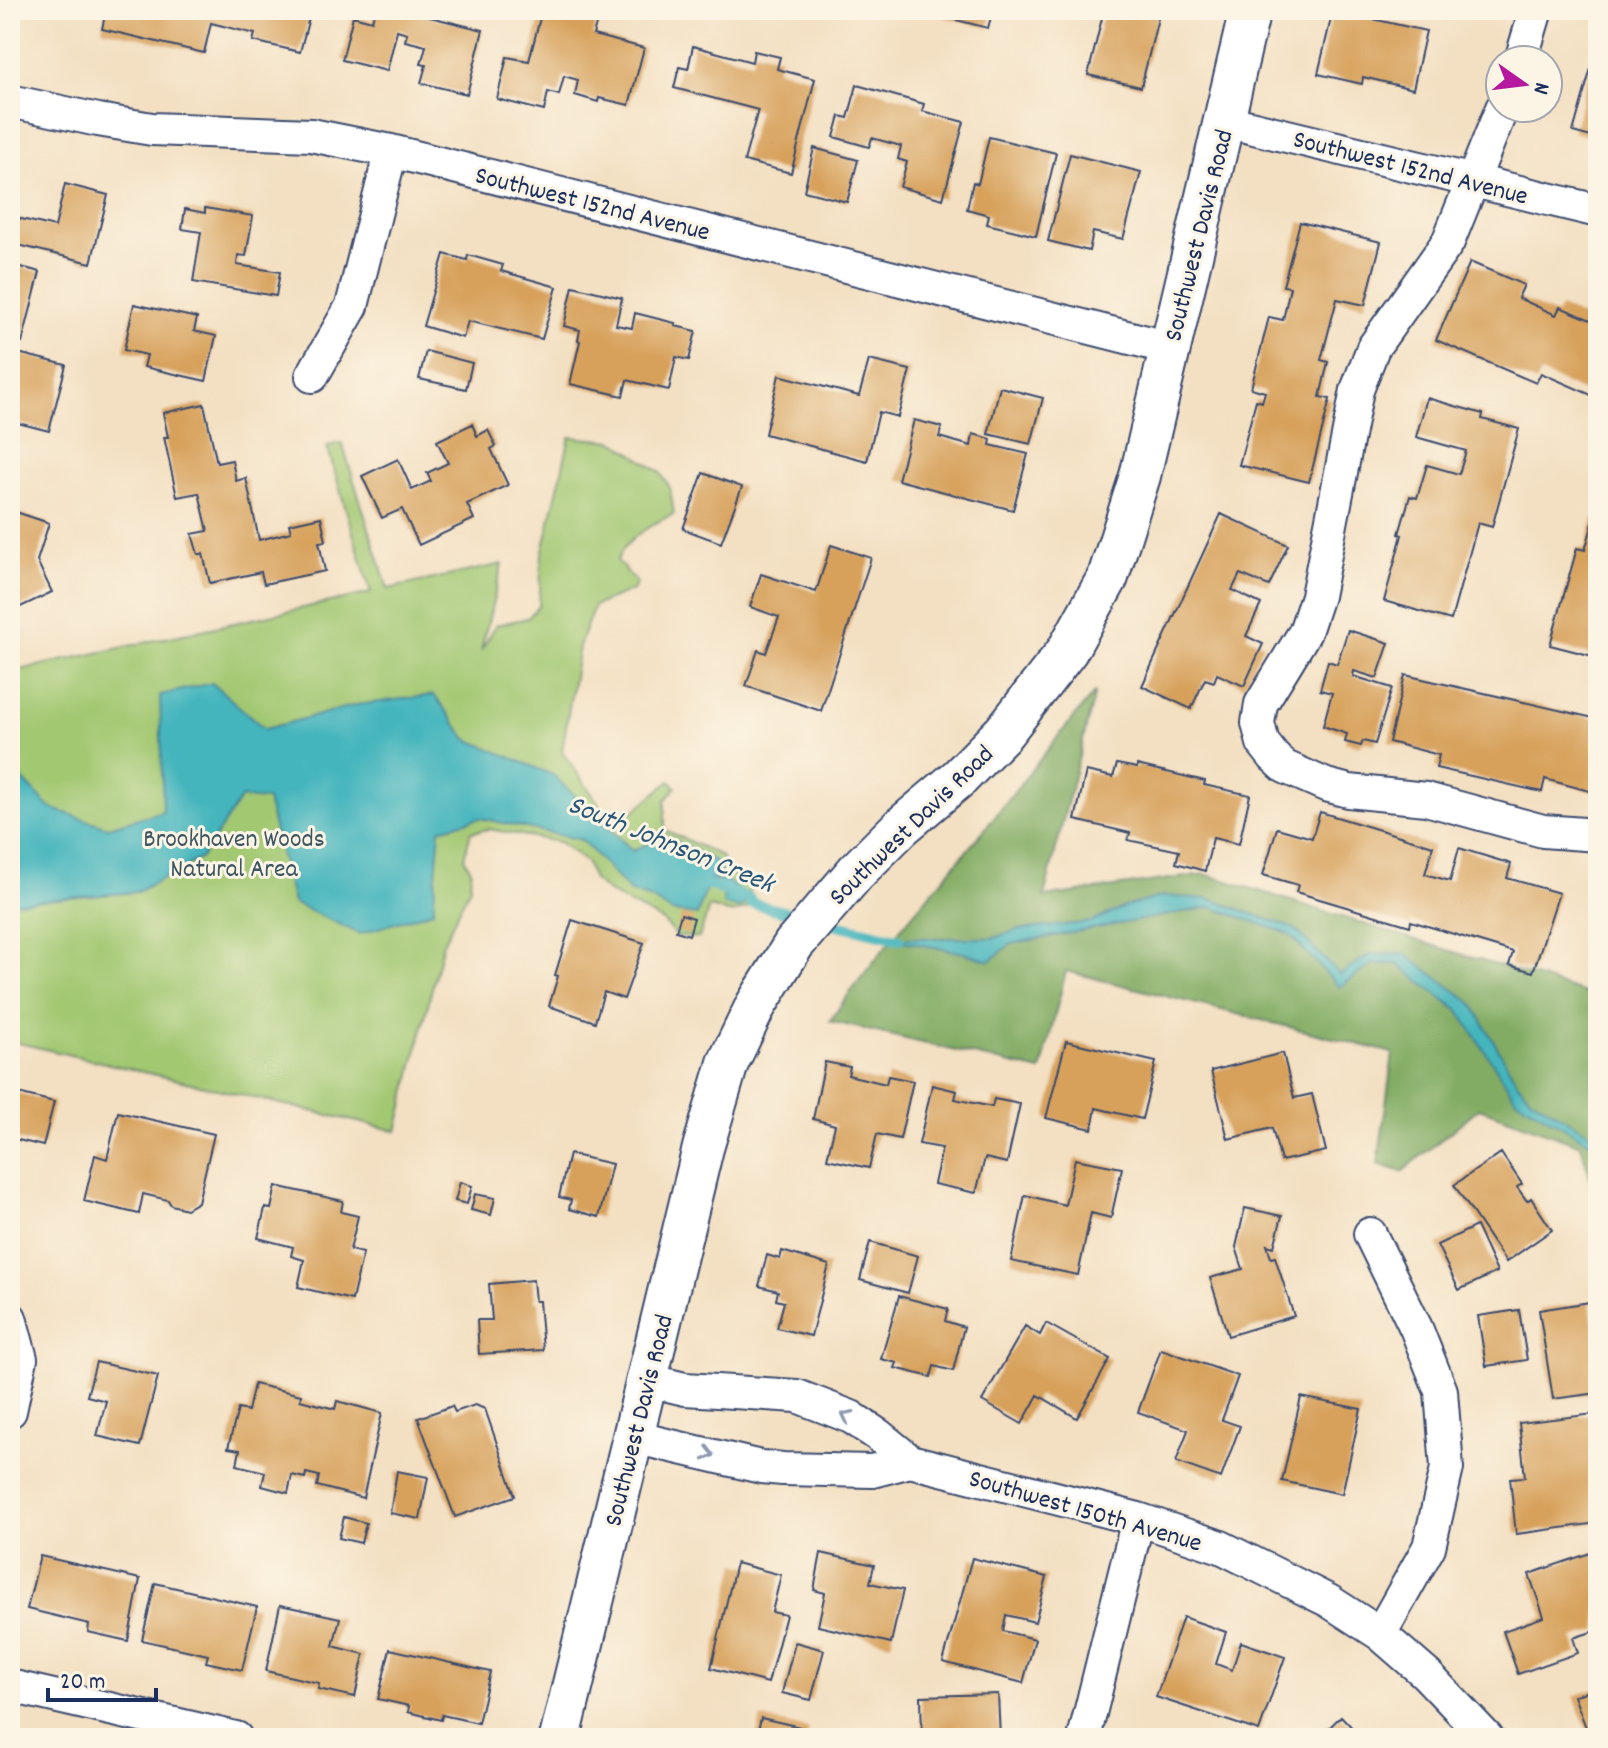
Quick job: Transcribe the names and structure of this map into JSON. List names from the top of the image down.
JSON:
{
  "streets": {
    "street": ["Southwest 152nd Avenue", "Southwest Davis Road", "Southwest 150th Avenue"]
  },
  "crossings": [
    ["Southwest 152nd Avenue", "Southwest Davis Road"],
    ["Southwest Davis Road", "Southwest 150th Avenue"]
  ],
  "water": ["South Johnson Creek"],
  "parks": ["Brookhaven Woods Natural Area"],
  "scale_bar": "20 m",
  "north": "right"
}
